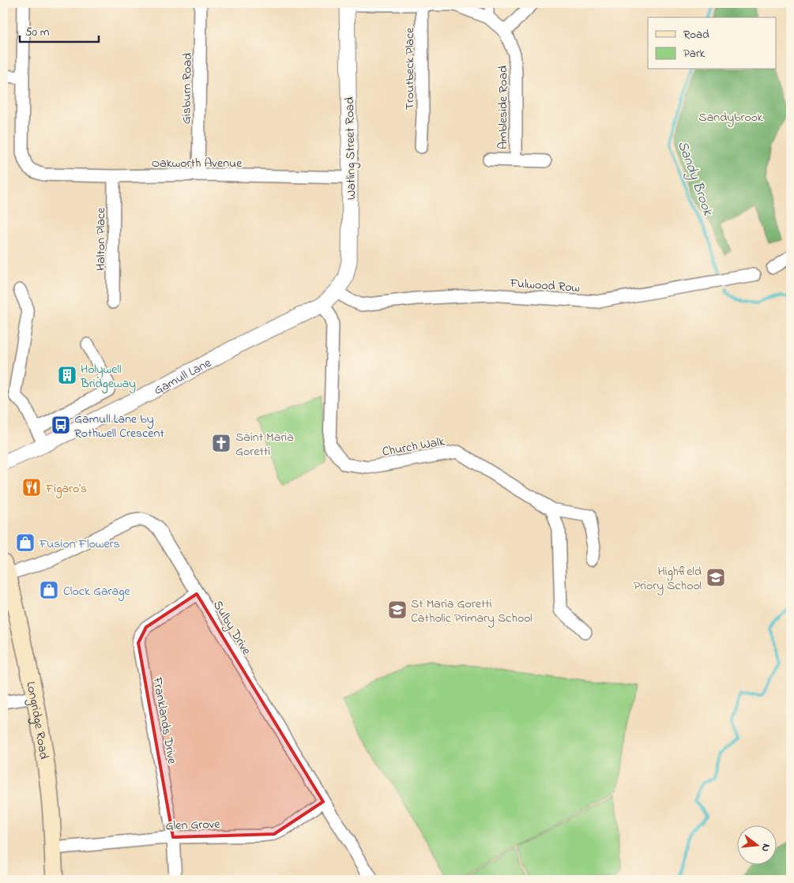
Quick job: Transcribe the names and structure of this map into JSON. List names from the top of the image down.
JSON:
{
  "streets": {
    "main road": ["Longridge Road"],
    "street": [
      "Troutbeck Place",
      "Gisburn Road",
      "Ambleside Road",
      "Watling Street Road",
      "Oakworth Avenue",
      "Halton Place",
      "Fulwood Row",
      "Gamull Lane",
      "Church Walk",
      "Sulby Drive",
      "Franklands Drive",
      "Glen Grove"
    ]
  },
  "crossings": [
    ["Troutbeck Place", "Ambleside Road"],
    ["Gisburn Road", "Oakworth Avenue"],
    ["Ambleside Road", "Watling Street Road"],
    ["Watling Street Road", "Oakworth Avenue"],
    ["Watling Street Road", "Fulwood Row"],
    ["Watling Street Road", "Gamull Lane"],
    ["Oakworth Avenue", "Halton Place"],
    ["Fulwood Row", "Gamull Lane"],
    ["Gamull Lane", "Church Walk"],
    ["Sulby Drive", "Longridge Road"],
    ["Sulby Drive", "Franklands Drive"],
    ["Sulby Drive", "Glen Grove"],
    ["Longridge Road", "Glen Grove"],
    ["Franklands Drive", "Glen Grove"]
  ],
  "water": ["Sandy Brook"],
  "parks": ["Sandybrook"],
  "places": {
    "building": ["Holywell Bridgeway"],
    "bus stop": ["Gamull Lane by Rothwell Crescent"],
    "church": ["Saint Maria Goretti"],
    "restaurant": ["Figaro's"],
    "shop": ["Fusion Flowers", "Clock Garage"],
    "school or university": ["Highfield Priory School", "St Maria Goretti Catholic Primary School"]
  },
  "legend": ["Road", "Park"],
  "scale_bar": "50 m",
  "north": "right"
}
